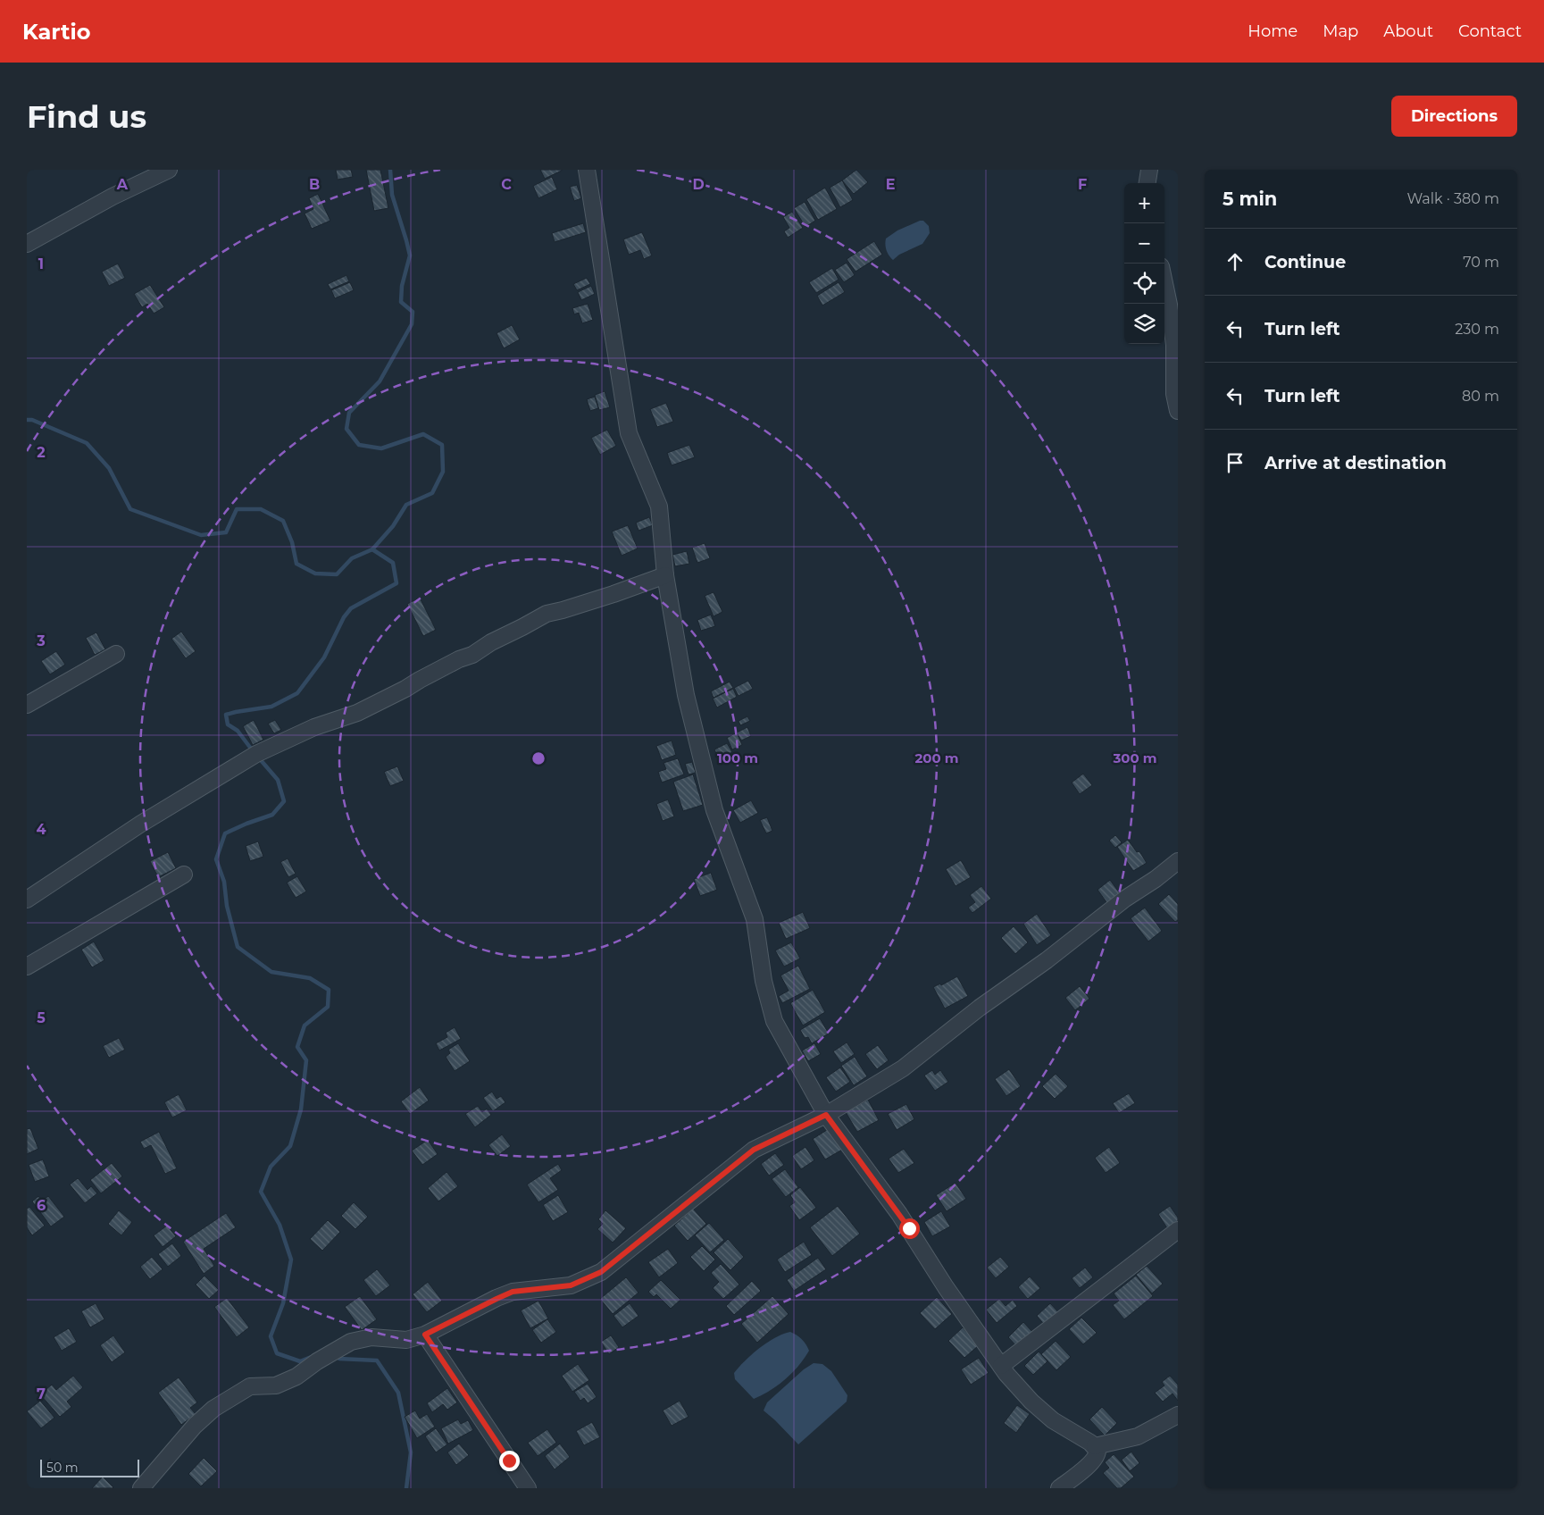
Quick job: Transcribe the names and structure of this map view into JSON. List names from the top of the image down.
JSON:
{
  "scale_bar": "50 m",
  "page": {
    "header": "Kartio",
    "nav": [
      "Home",
      "Map",
      "About",
      "Contact"
    ],
    "buttons": "Directions",
    "title": "Find us",
    "heading": ["5 min", "Walk · 380 m"],
    "map_buttons": ["+", "−"],
    "list": [
      ["Continue", "70 m"],
      ["Turn left", "230 m"],
      ["Turn left", "80 m"],
      "Arrive at destination"
    ],
    "scale": "50 m"
  },
  "grid": {
    "columns": [
      "A",
      "B",
      "C",
      "D",
      "E",
      "F"
    ],
    "rows": [
      "1",
      "2",
      "3",
      "4",
      "5",
      "6",
      "7"
    ]
  },
  "rings": ["100 m", "200 m", "300 m"]
}
